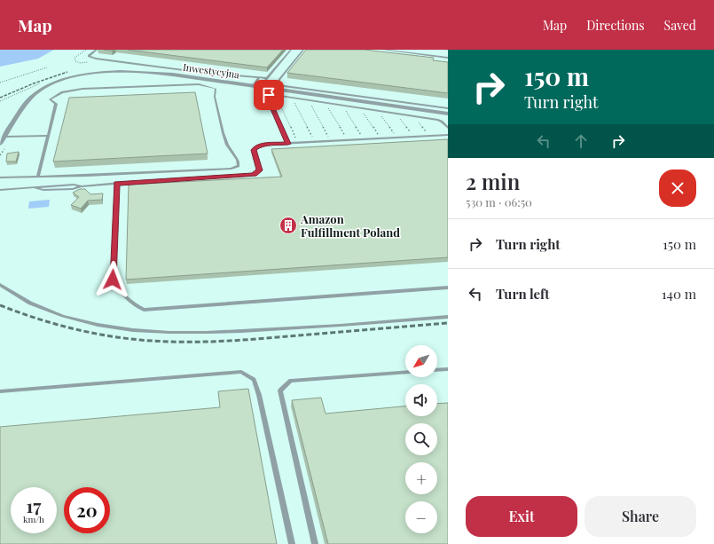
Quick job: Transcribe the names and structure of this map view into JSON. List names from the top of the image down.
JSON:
{
  "streets": {
    "street": ["Inwestycyjna"]
  },
  "places": {
    "building": ["Amazon Fulfillment Poland"]
  },
  "north": "bottom left",
  "page": {
    "header": "Map",
    "nav": ["Map", "Directions", "Saved"],
    "turn": ["150 m", "Turn right"],
    "heading": ["2 min", "530 m · 06:50"],
    "list": [
      {
        "name": "Turn right",
        "value": "150 m"
      },
      {
        "name": "Turn left",
        "value": "140 m"
      }
    ],
    "map_buttons": ["+", "−"],
    "speed": "17 km/h",
    "limit": "20",
    "buttons": ["Exit", "Share"]
  }
}
